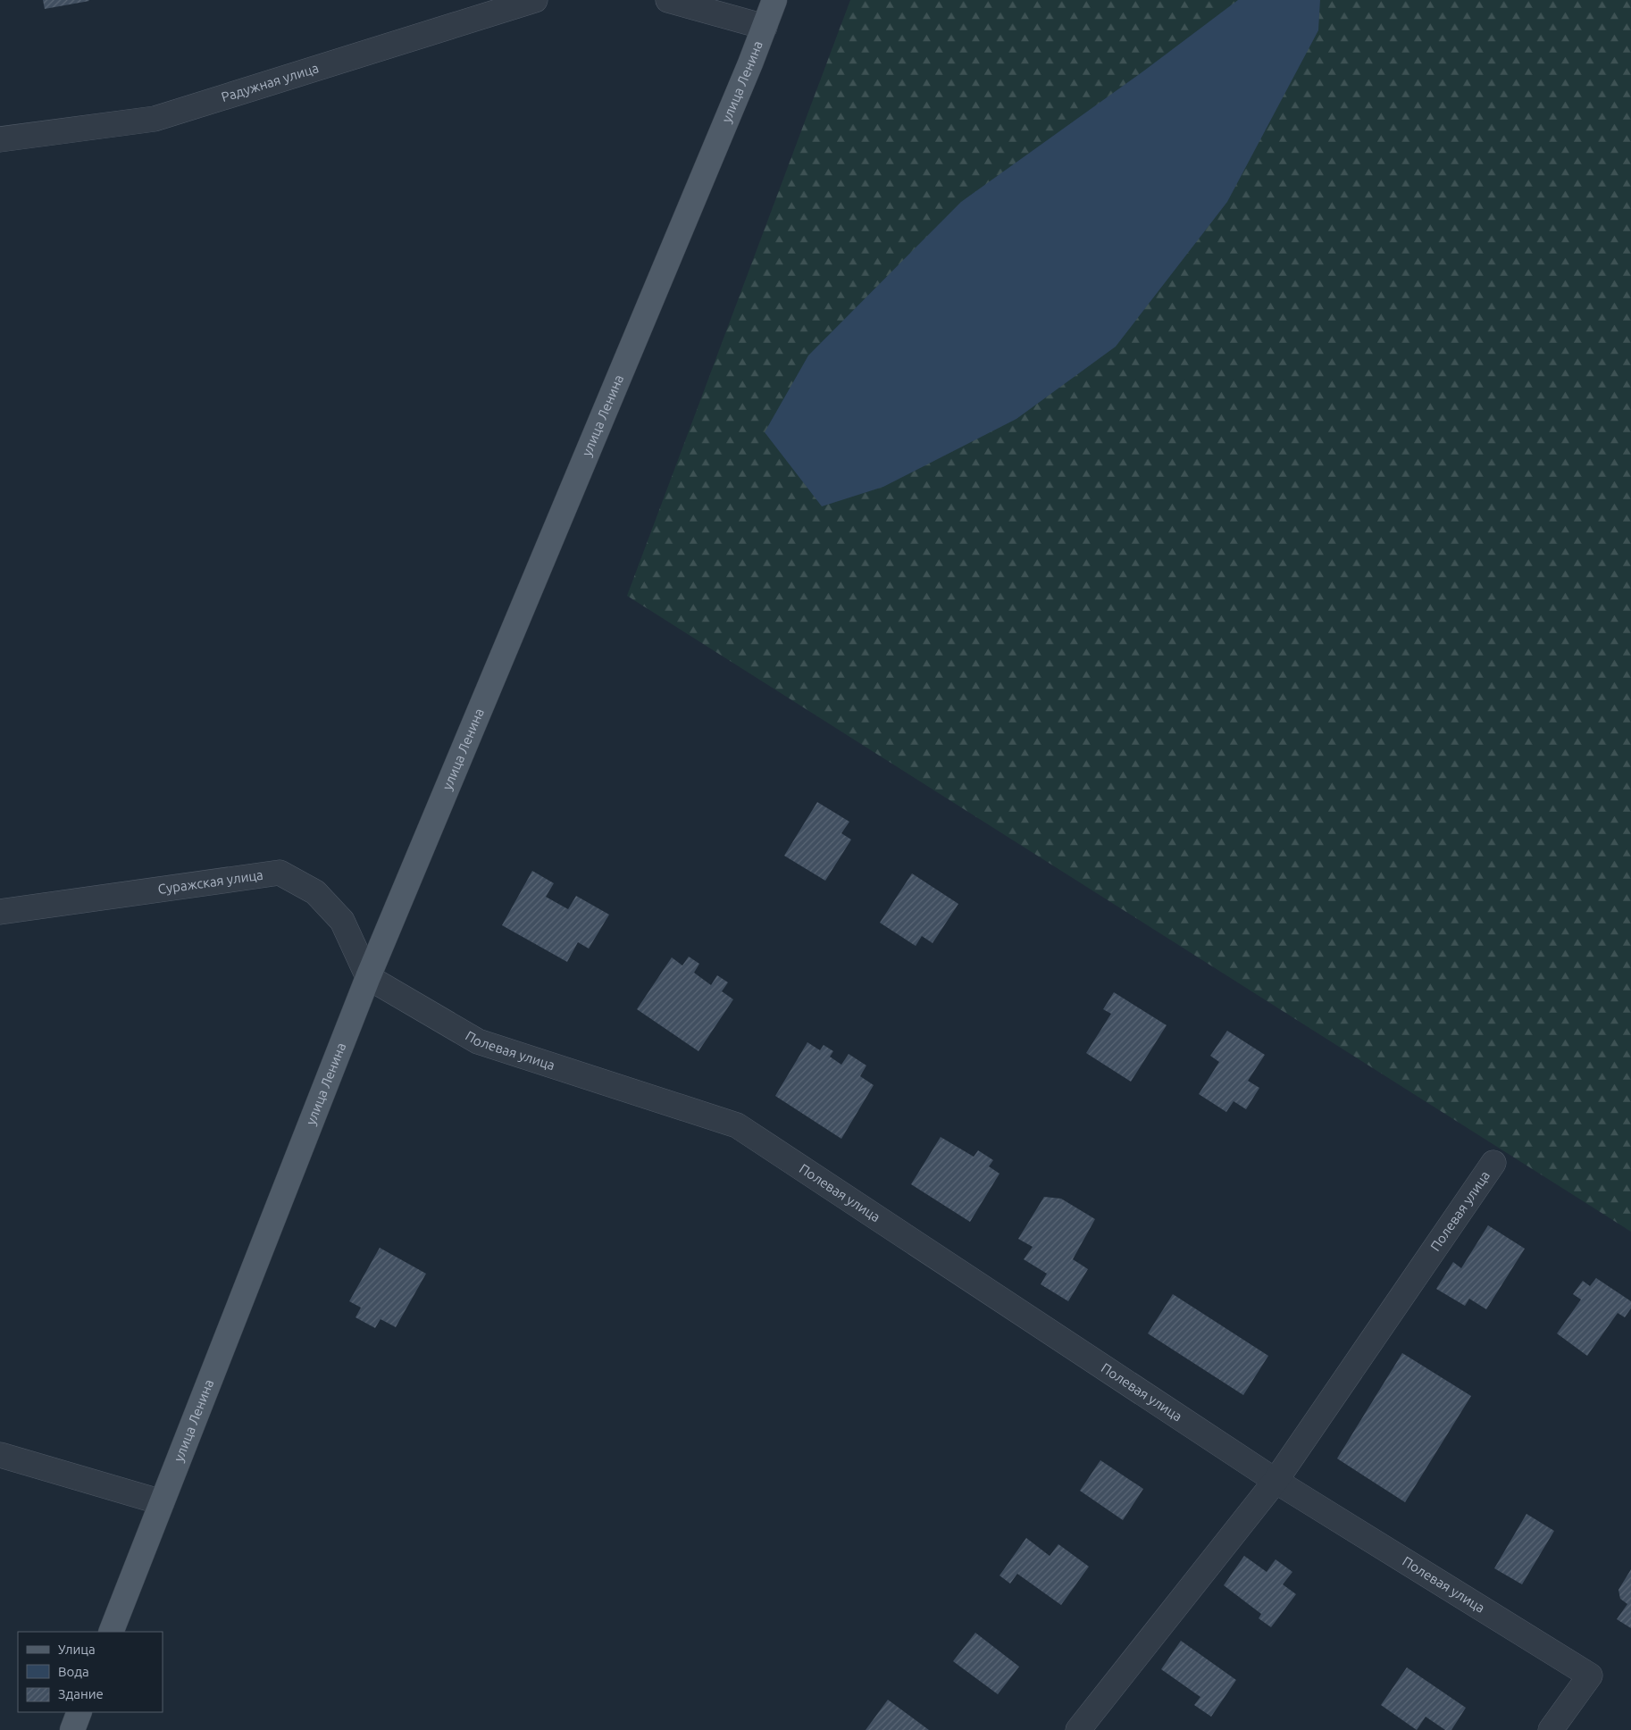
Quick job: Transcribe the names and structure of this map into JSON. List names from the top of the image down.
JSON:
{
  "streets": {
    "main road": ["улица Ленина"],
    "street": ["Радужная улица", "Суражская улица", "Полевая улица"]
  },
  "crossings": [
    ["улица Ленина", "Суражская улица"],
    ["улица Ленина", "Полевая улица"],
    ["Суражская улица", "Полевая улица"]
  ],
  "legend": ["Улица", "Вода", "Здание"]
}
